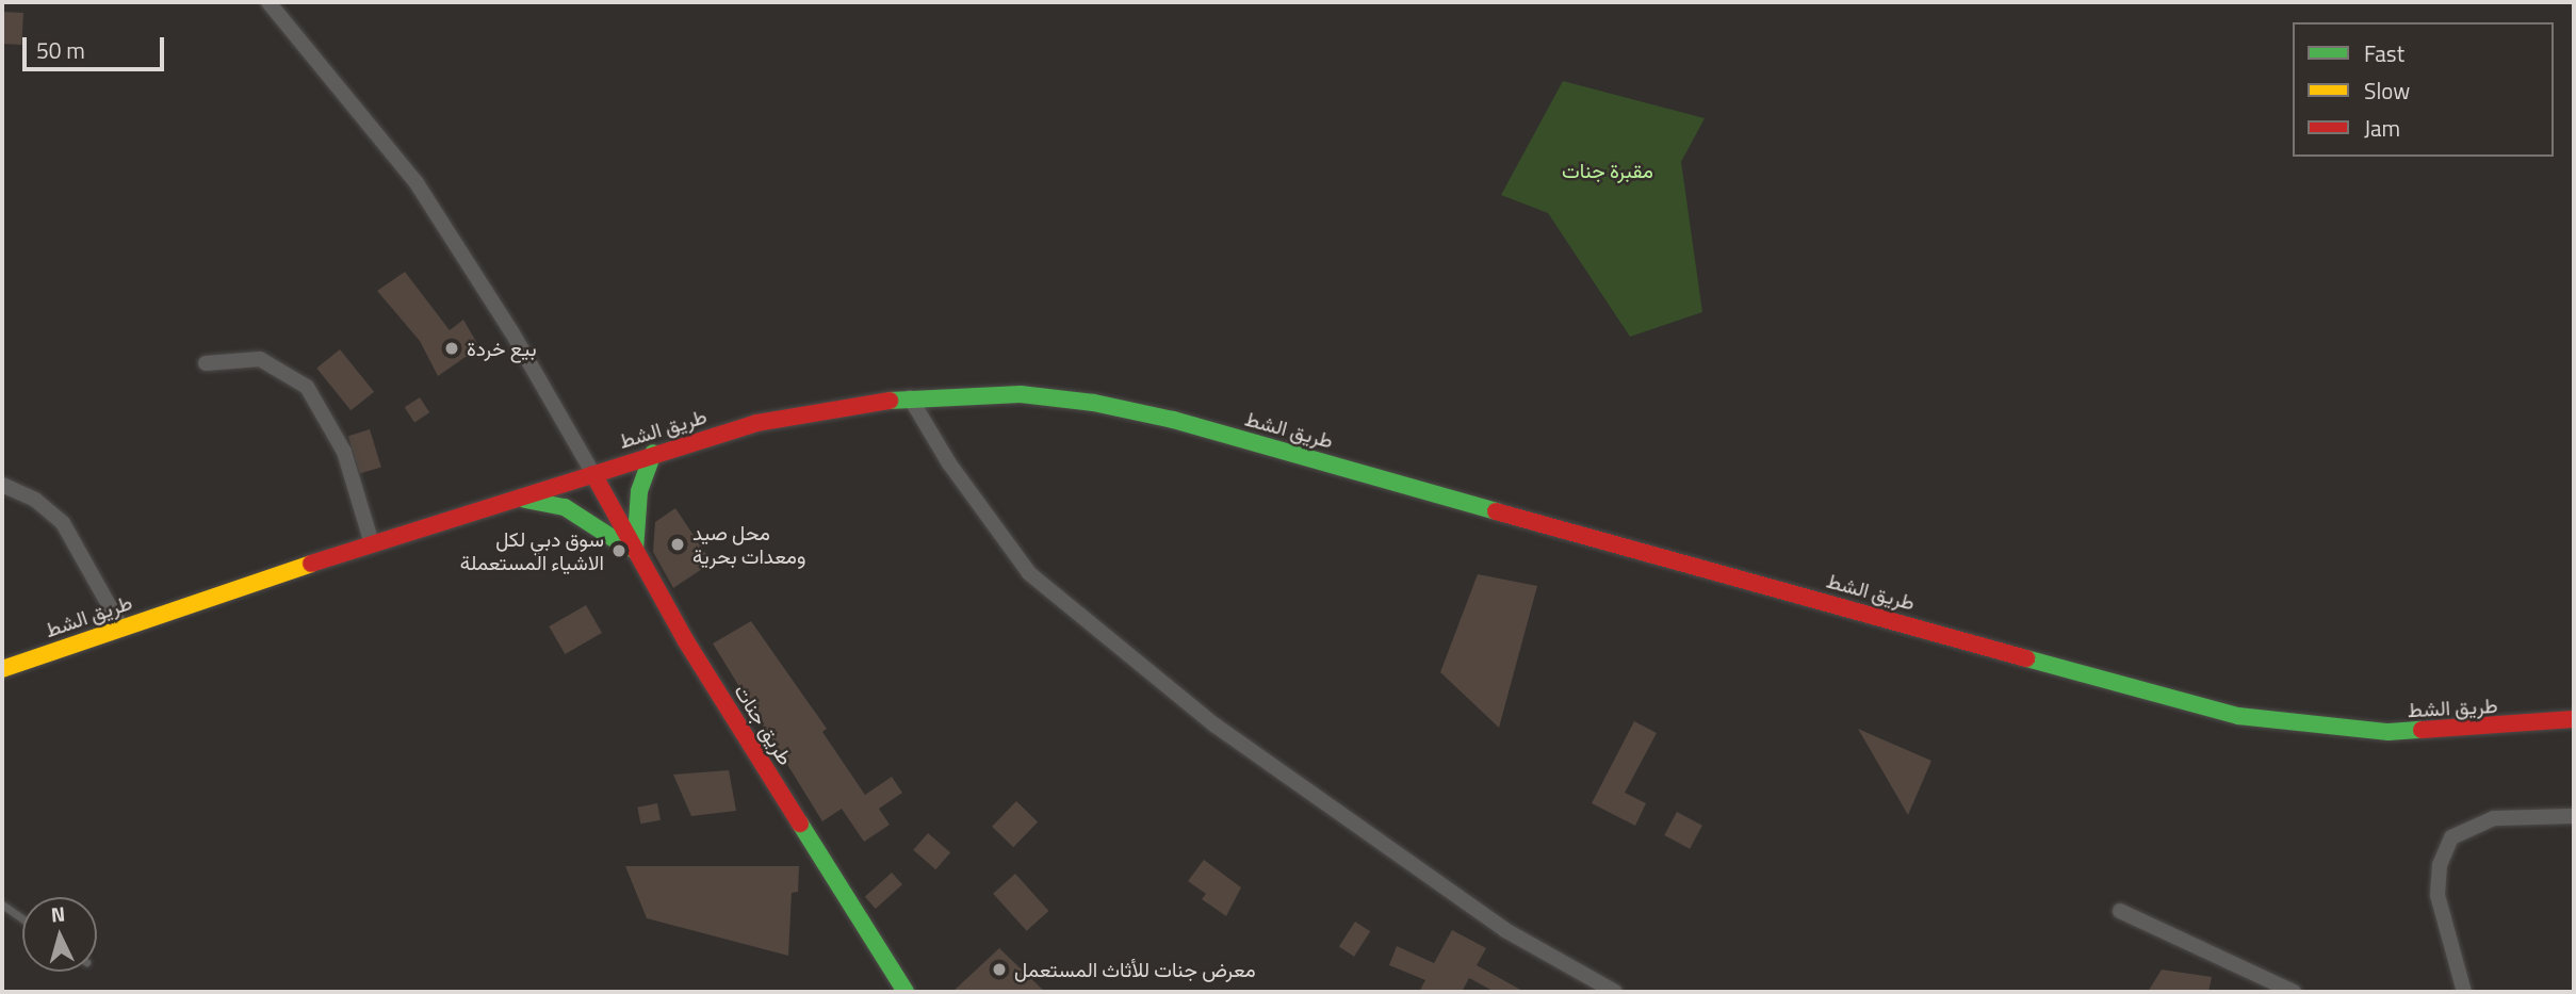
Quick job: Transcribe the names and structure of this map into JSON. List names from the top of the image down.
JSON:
{
  "streets": {
    "main road": ["طريق الشط", "طريق جنات"]
  },
  "crossings": [
    ["طريق الشط", "طريق جنات"]
  ],
  "parks": ["مقبرة جنات"],
  "places": [
    "بيع خردة",
    "محل صيد ومعدات بحرية",
    "سوق دبي لكل الاشياء المستعملة",
    "معرض جنات للأثاث المستعمل"
  ],
  "legend": ["Fast", "Slow", "Jam"],
  "scale_bar": "50 m",
  "north": "top"
}
